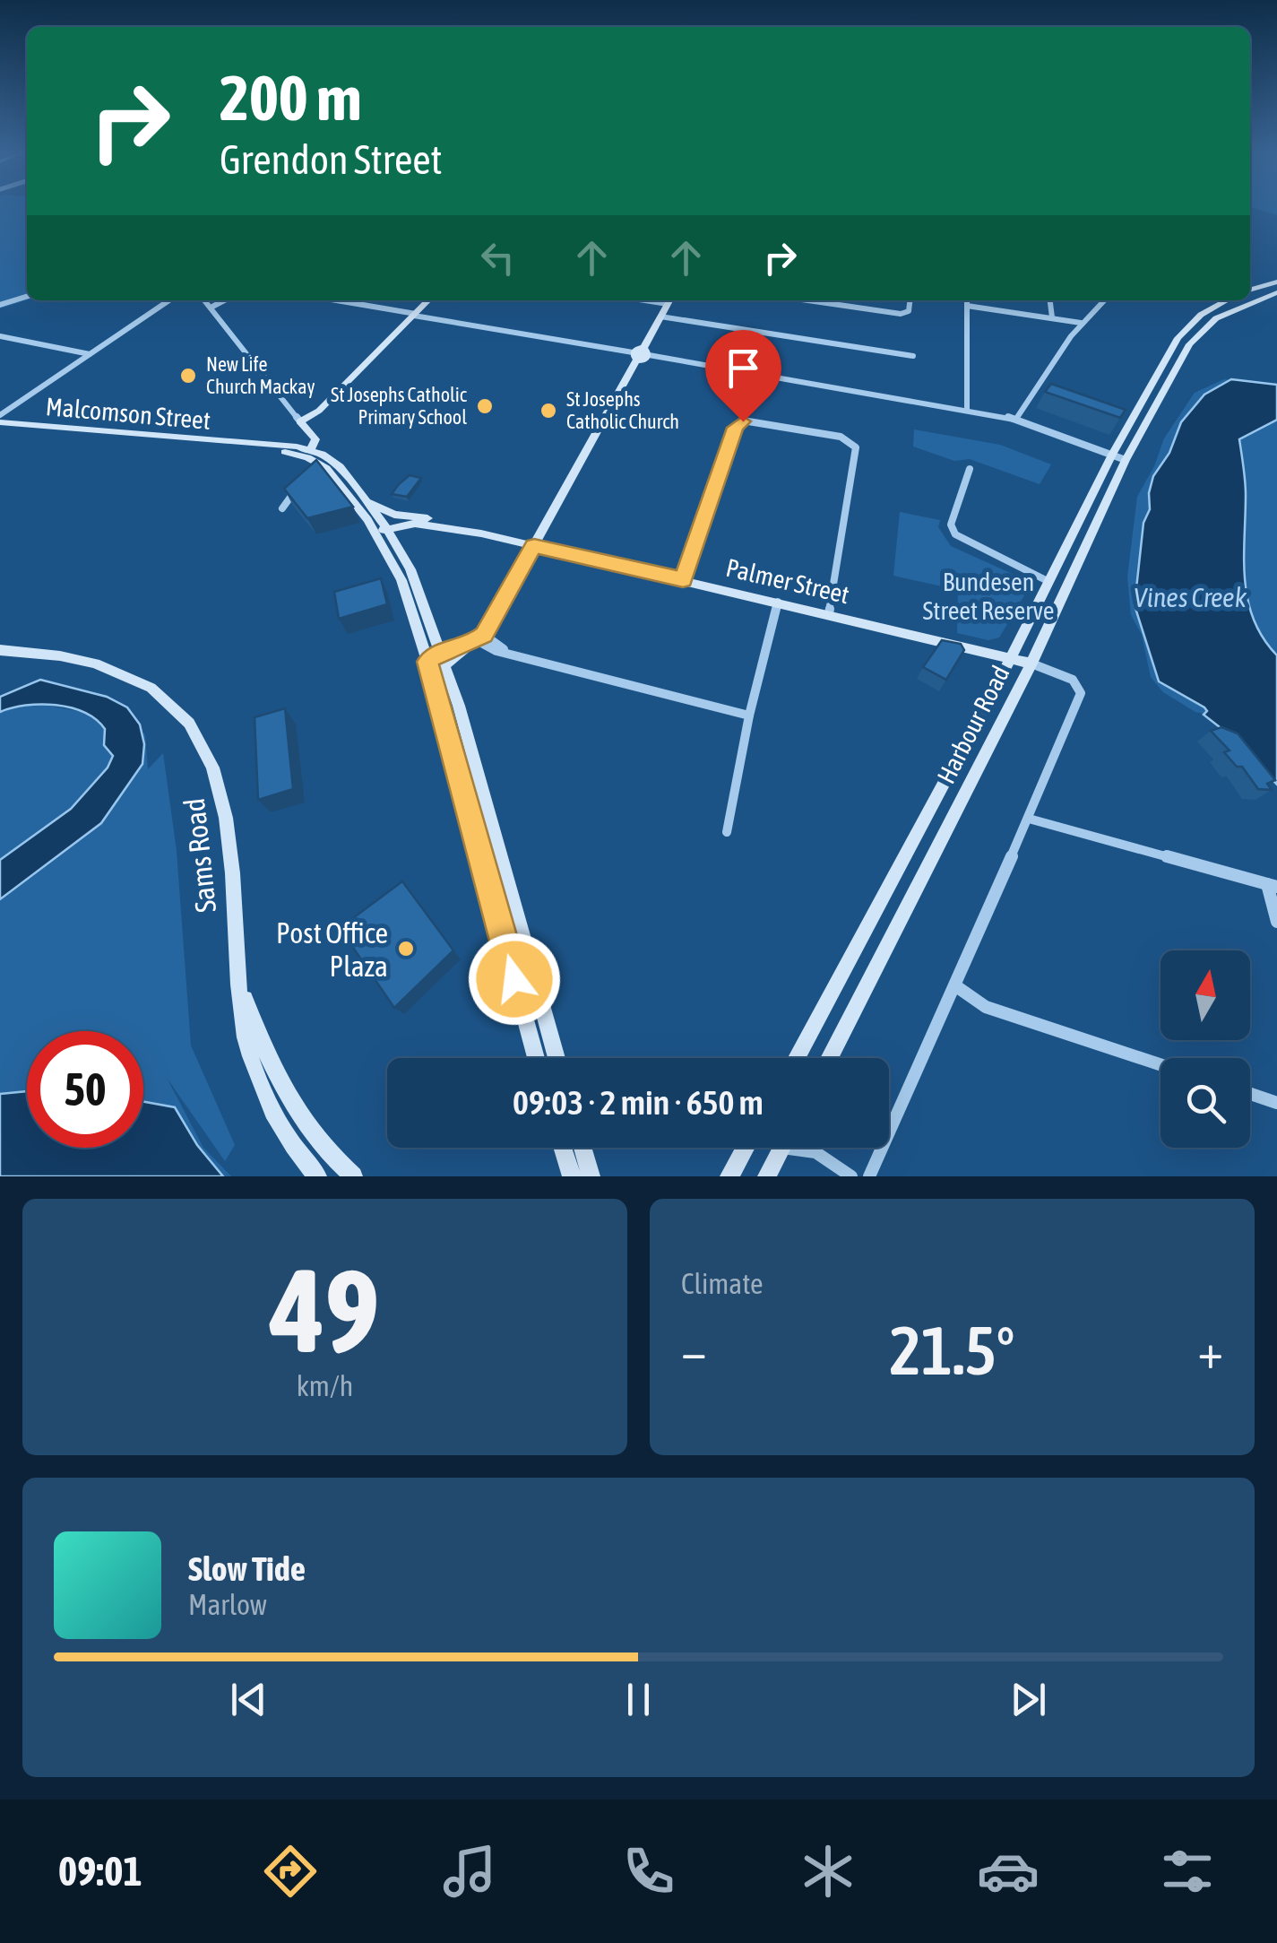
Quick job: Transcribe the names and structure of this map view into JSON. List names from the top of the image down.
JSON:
{
  "streets": {
    "main road": [
      "Malcomson Street",
      "Palmer Street",
      "Harbour Road",
      "Sams Road"
    ]
  },
  "crossings": [
    ["Palmer Street", "Harbour Road"]
  ],
  "water": ["Vines Creek"],
  "parks": ["Bundesen Street Reserve"],
  "places": [
    "New Life Church Mackay",
    "St Josephs Catholic Primary School",
    "St Josephs Catholic Church",
    "Post Office Plaza"
  ],
  "north": "top",
  "page": {
    "turn": ["200 m", "Grendon Street"],
    "limit": "50",
    "trip": "09:03 · 2 min · 650 m",
    "tile": [
      ["49", "km/h"],
      "Climate"
    ],
    "heat": ["−", "21.5°", "+"],
    "song": ["Slow Tide", "Marlow"],
    "tabs": "09:01"
  }
}
